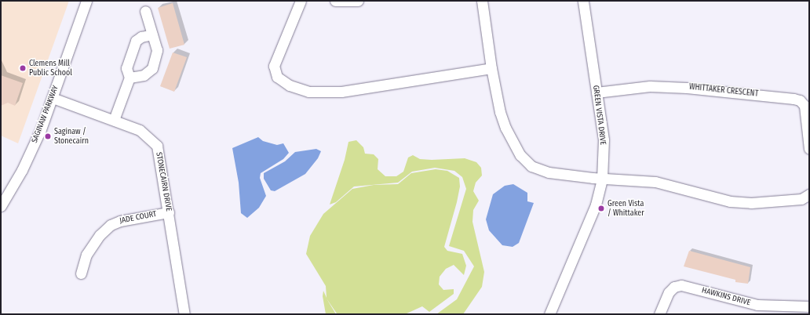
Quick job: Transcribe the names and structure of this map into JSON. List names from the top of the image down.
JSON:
{
  "streets": {
    "street": [
      "WHITTAKER CRESCENT",
      "SAGINAW PARKWAY",
      "GREEN VISTA DRIVE",
      "STONECAIRN DRIVE",
      "JADE COURT",
      "HAWKINS DRIVE"
    ]
  },
  "crossings": [
    ["WHITTAKER CRESCENT", "GREEN VISTA DRIVE"],
    ["SAGINAW PARKWAY", "STONECAIRN DRIVE"],
    ["STONECAIRN DRIVE", "JADE COURT"]
  ],
  "places": ["Clemens Mill Public School", "Saginaw / Stonecairn", "Green Vista / Whittaker"]
}
